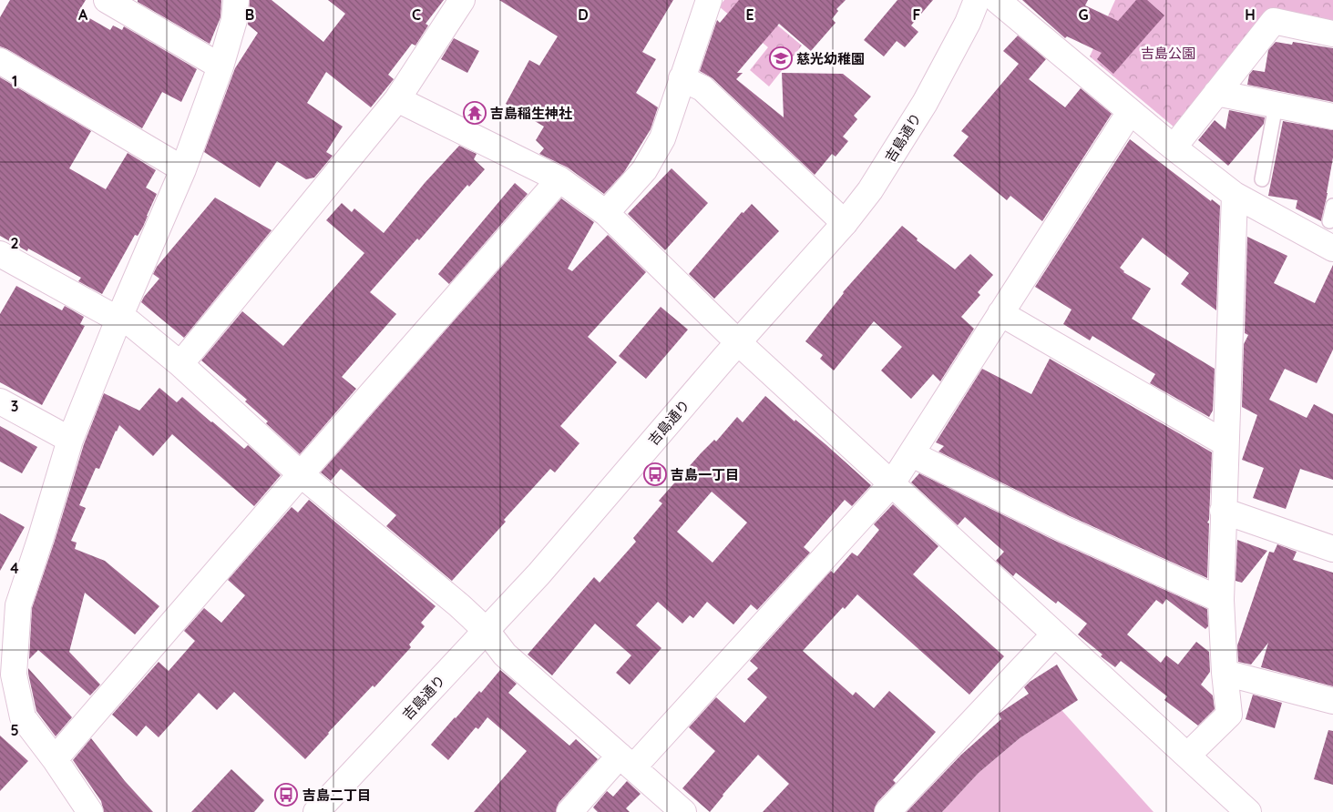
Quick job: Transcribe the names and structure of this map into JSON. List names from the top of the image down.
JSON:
{
  "streets": {
    "street": ["吉島通り"]
  },
  "parks": ["吉島公園"],
  "places": {
    "school or university": ["慈光幼稚園"],
    "temple": ["吉島稲生神社"],
    "bus stop": ["吉島一丁目", "吉島二丁目"]
  },
  "grid": {
    "columns": [
      "A",
      "B",
      "C",
      "D",
      "E",
      "F",
      "G",
      "H"
    ],
    "rows": [
      "1",
      "2",
      "3",
      "4",
      "5"
    ]
  }
}
